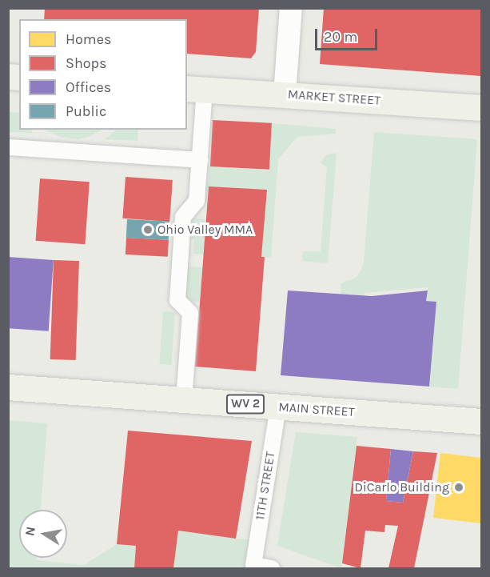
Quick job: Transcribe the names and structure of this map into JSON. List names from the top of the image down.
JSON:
{
  "streets": {
    "main road": ["MARKET STREET", "WV 2", "MAIN STREET"],
    "street": ["11TH STREET"]
  },
  "crossings": [
    ["MAIN STREET", "11TH STREET"]
  ],
  "places": ["Ohio Valley MMA", "DiCarlo Building"],
  "legend": [
    "Homes",
    "Shops",
    "Offices",
    "Public"
  ],
  "scale_bar": "20 m",
  "north": "left"
}
